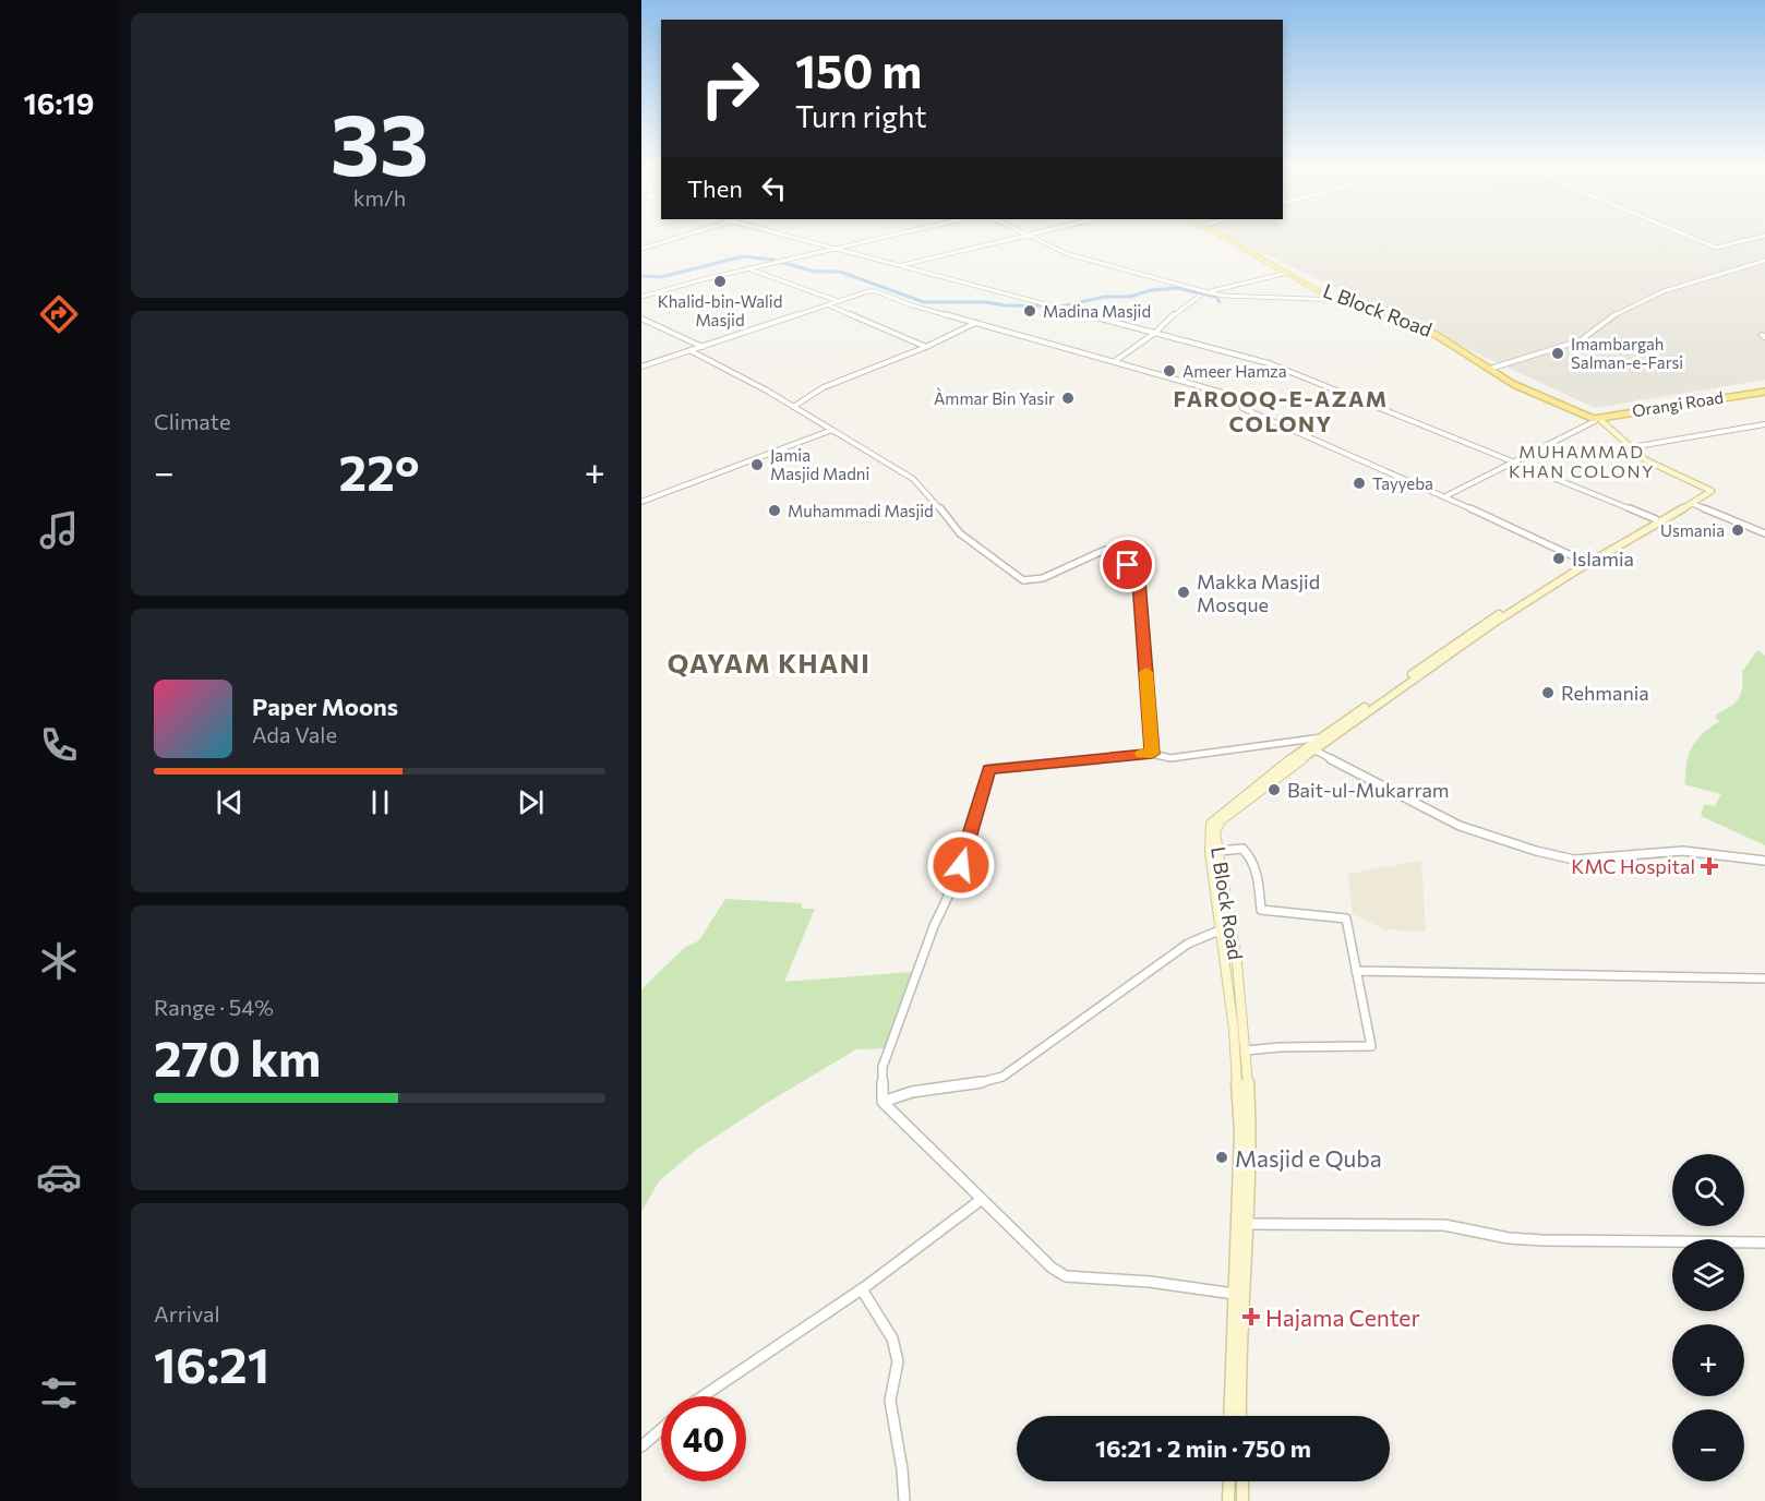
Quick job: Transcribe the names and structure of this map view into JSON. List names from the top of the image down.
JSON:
{
  "streets": {
    "main road": ["L Block Road", "Orangi Road"]
  },
  "crossings": [
    ["L Block Road", "Orangi Road"]
  ],
  "districts": ["FAROOQ-E-AZAM COLONY", "MUHAMMAD KHAN COLONY", "QAYAM KHANI"],
  "places": {
    "other": [
      "Khalid-bin-Walid Masjid",
      "Madina Masjid",
      "Imambargah Salman-e-Farsi",
      "Ameer Hamza",
      "Àmmar Bin Yasir",
      "Jamia Masjid Madni",
      "Tayyeba",
      "Muhammadi Masjid",
      "Usmania",
      "Islamia",
      "Makka Masjid Mosque",
      "Rehmania",
      "Bait-ul-Mukarram",
      "Masjid e Quba"
    ],
    "health": ["KMC Hospital", "Hajama Center"]
  },
  "page": {
    "tabs": "16:19",
    "tile": [
      ["33", "km/h"],
      "Climate",
      ["Range · 54%", "270 km"],
      ["Arrival", "16:21"]
    ],
    "turn": ["150 m", "Turn right"],
    "then": "Then",
    "heat": ["−", "22°", "+"],
    "song": ["Paper Moons", "Ada Vale"],
    "map_buttons": ["+", "−"],
    "limit": "40",
    "trip": "16:21 · 2 min · 750 m"
  }
}
